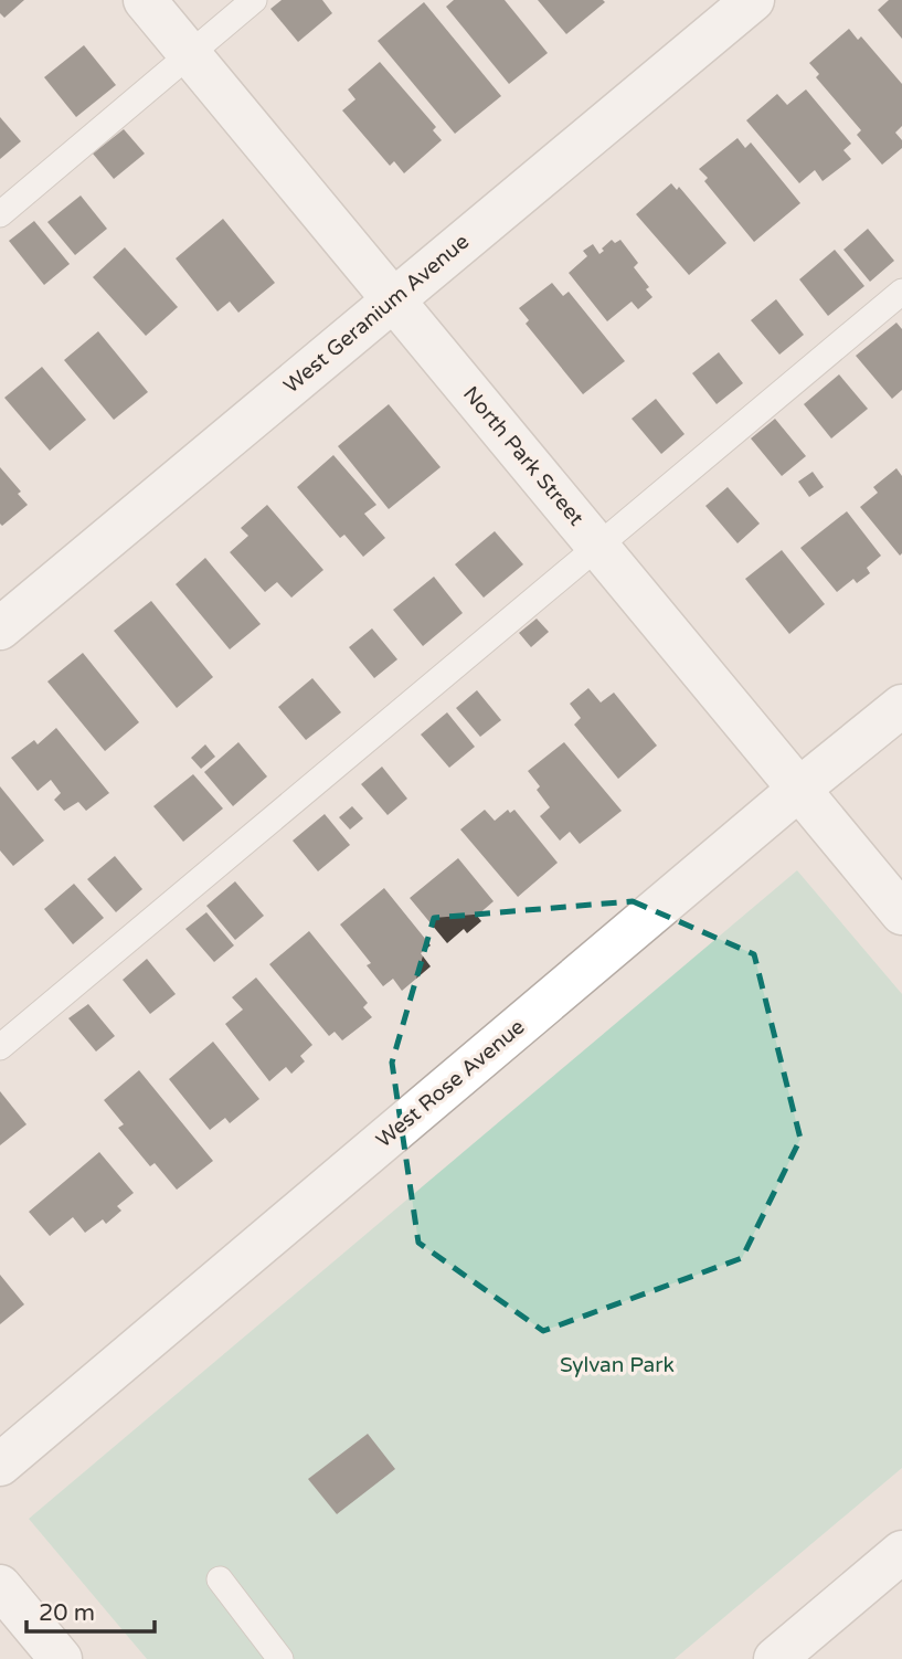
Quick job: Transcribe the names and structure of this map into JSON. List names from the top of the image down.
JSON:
{
  "streets": {
    "street": ["West Geranium Avenue", "North Park Street", "West Rose Avenue"]
  },
  "crossings": [
    ["West Geranium Avenue", "North Park Street"],
    ["North Park Street", "West Rose Avenue"]
  ],
  "parks": ["Sylvan Park"],
  "scale_bar": "20 m"
}
